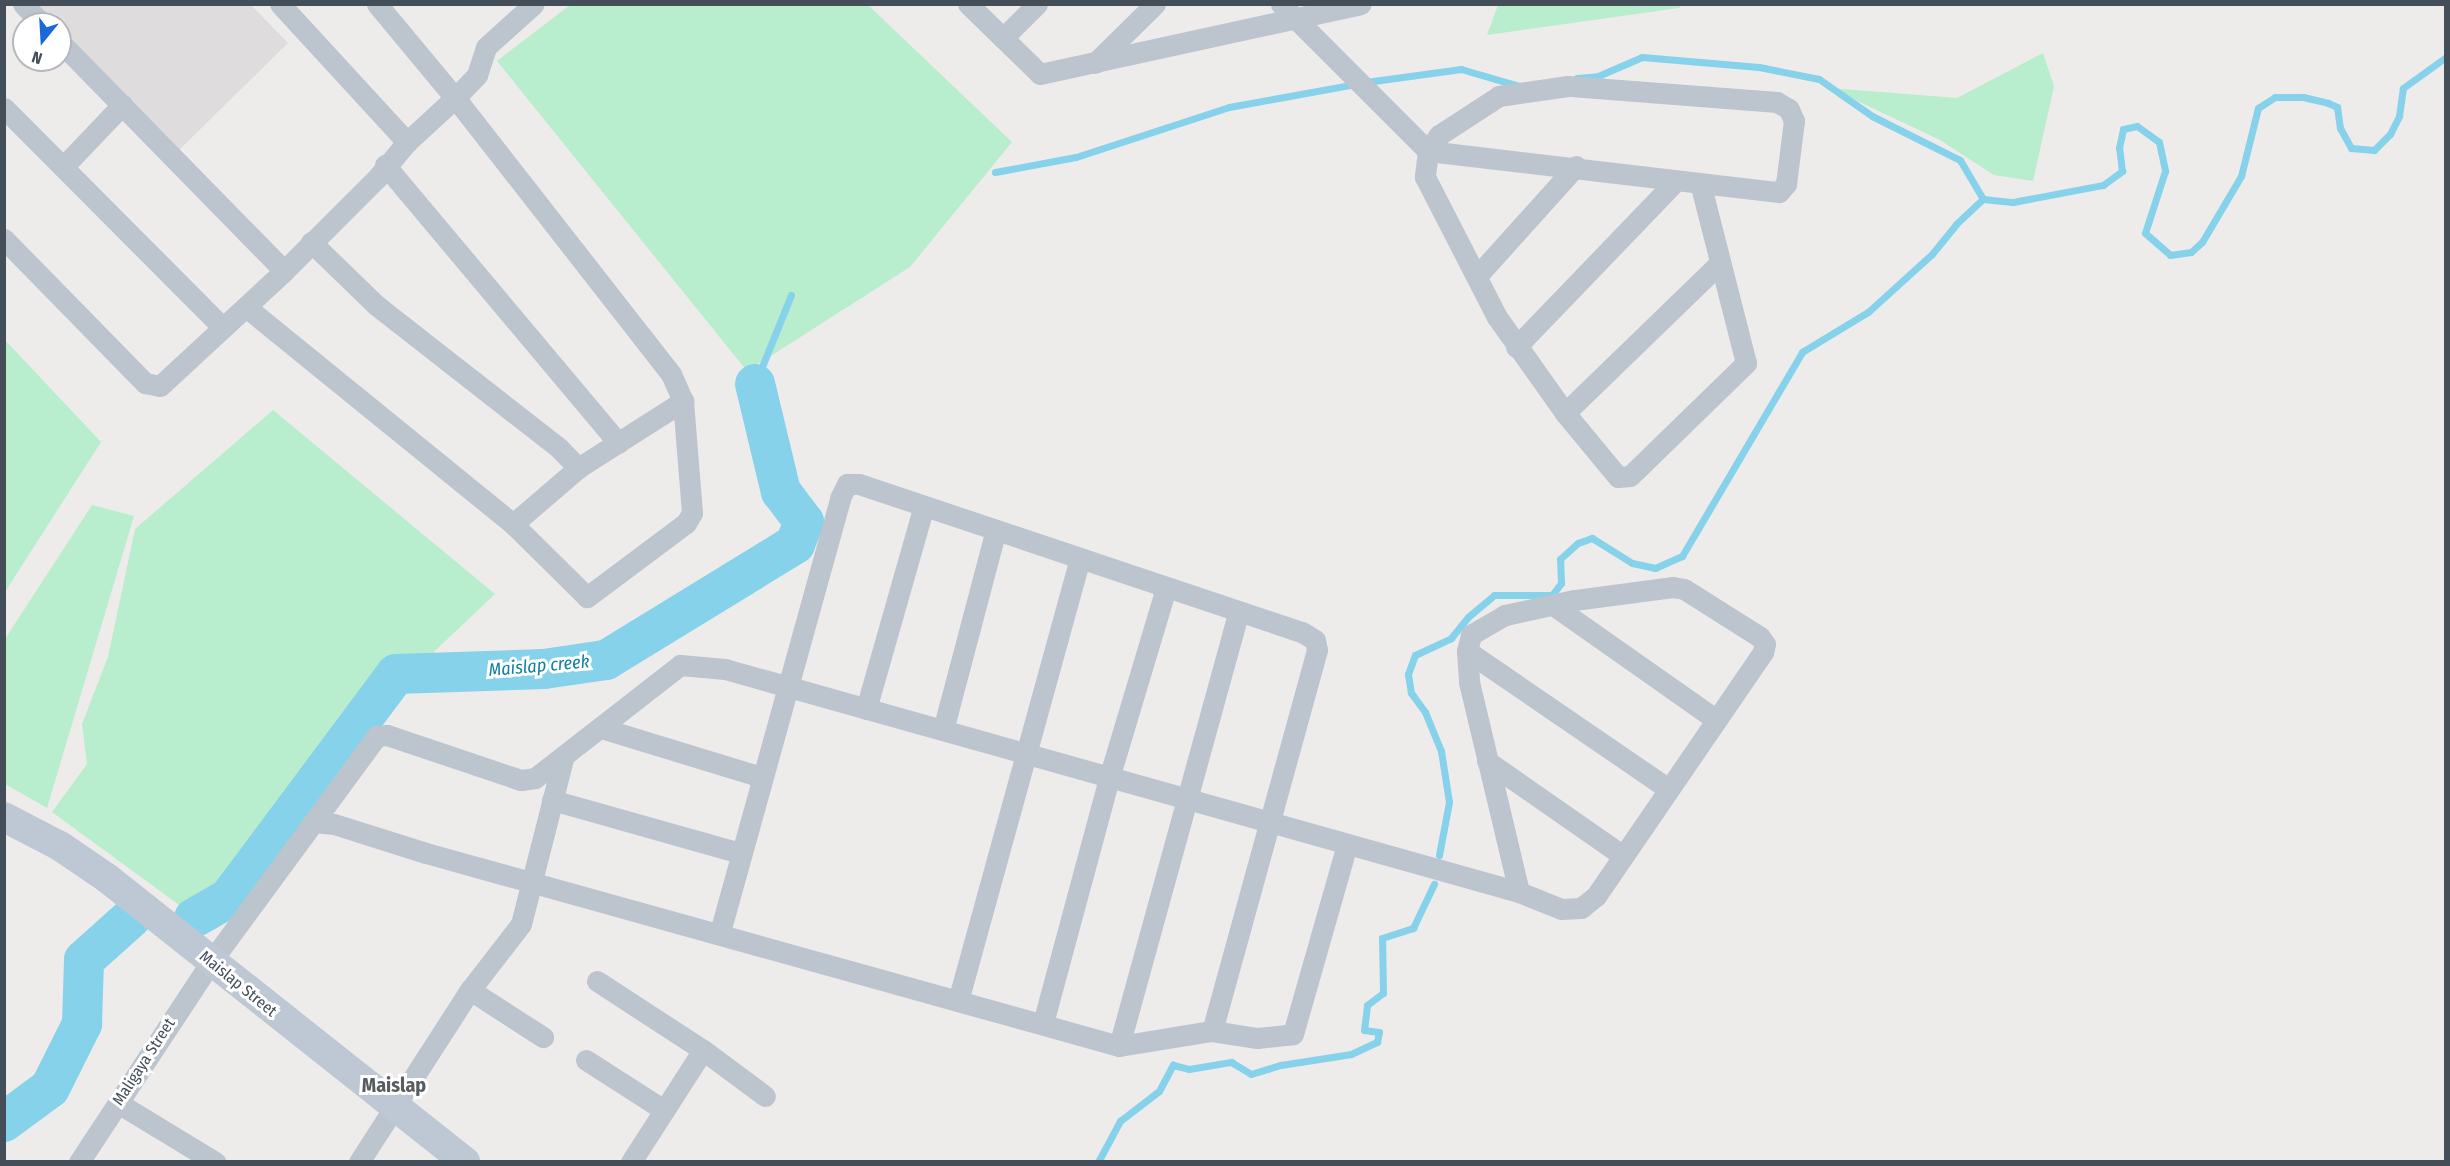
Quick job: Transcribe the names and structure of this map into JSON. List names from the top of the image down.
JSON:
{
  "streets": {
    "main road": ["Maislap Street"],
    "street": ["Maligaya Street"]
  },
  "crossings": [
    ["Maislap Street", "Maligaya Street"]
  ],
  "districts": ["Maislap"],
  "water": ["Maislap creek"],
  "north": "bottom"
}
